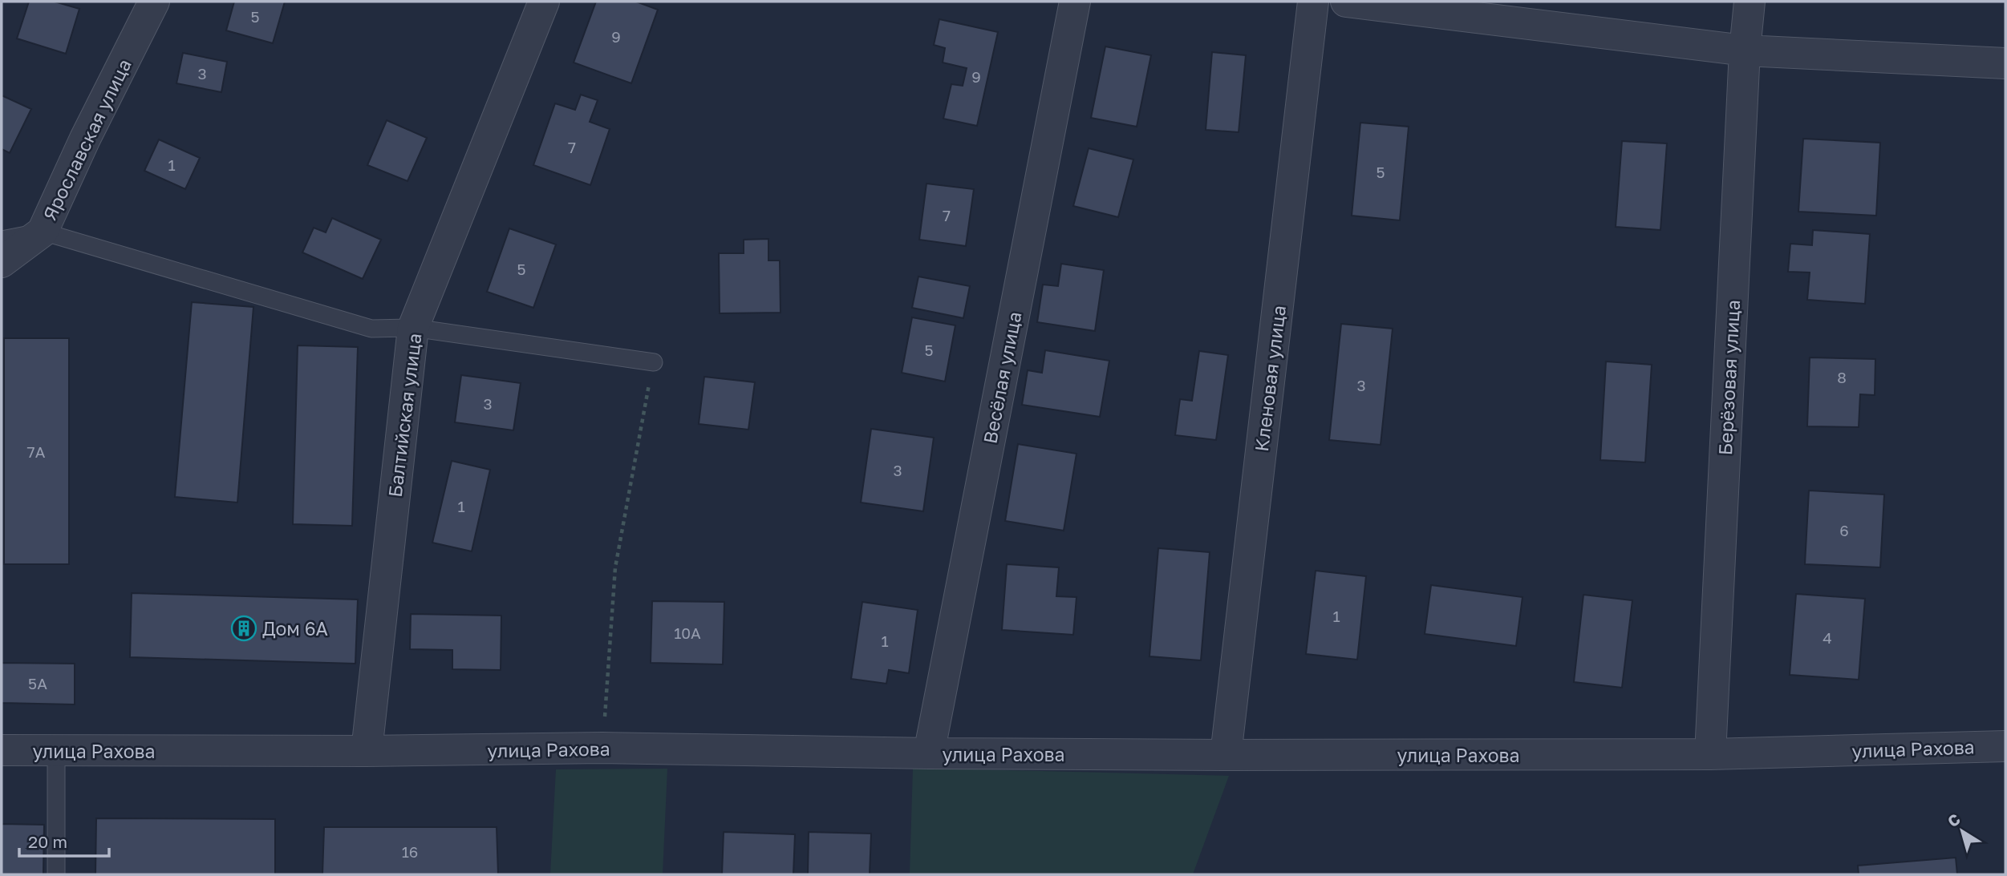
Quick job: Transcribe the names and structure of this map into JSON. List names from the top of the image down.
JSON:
{
  "streets": {
    "street": [
      "Ярославская улица",
      "Весёлая улица",
      "Берёзовая улица",
      "Кленовая улица",
      "Балтийская улица",
      "улица Рахова"
    ]
  },
  "crossings": [
    ["Весёлая улица", "улица Рахова"],
    ["Берёзовая улица", "улица Рахова"],
    ["Кленовая улица", "улица Рахова"],
    ["Балтийская улица", "улица Рахова"]
  ],
  "places": {
    "building": ["Дом 6А"]
  },
  "house_numbers": [
    "5",
    "9",
    "3",
    "9",
    "7",
    "1",
    "5",
    "7",
    "5",
    "5",
    "8",
    "3",
    "3",
    "7А",
    "3",
    "1",
    "6",
    "1",
    "10А",
    "4",
    "1",
    "5А",
    "16"
  ],
  "scale_bar": "20 m",
  "north": "top left"
}
